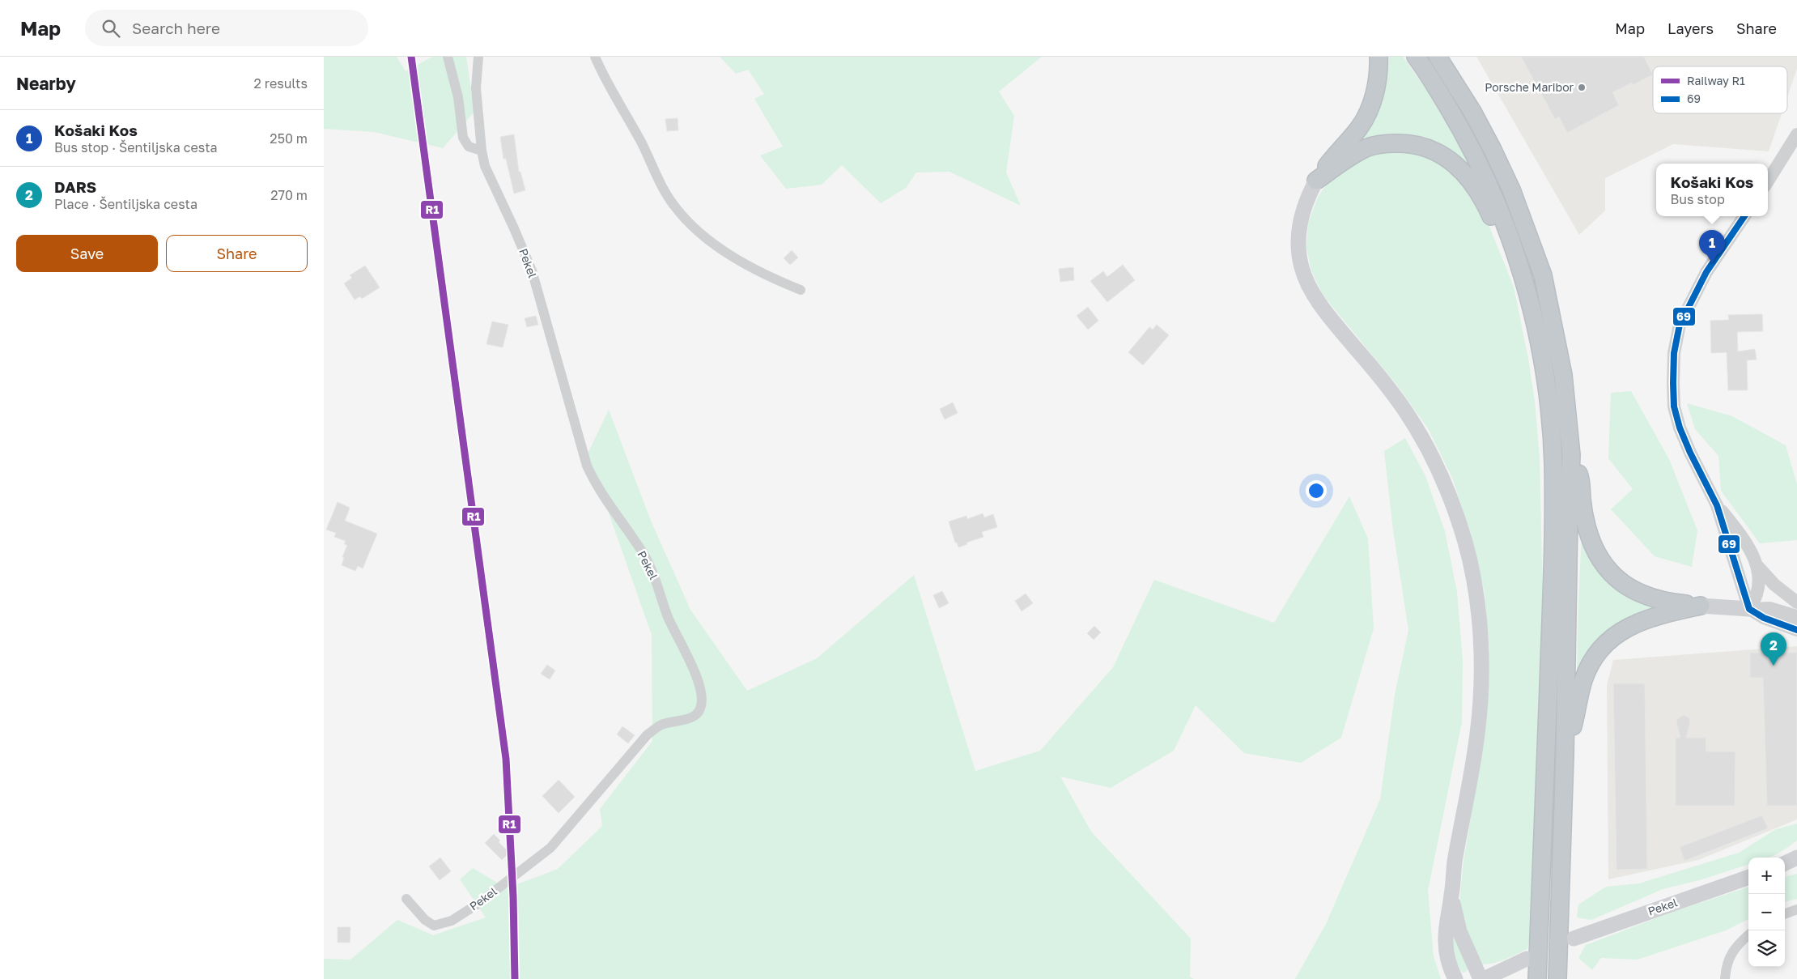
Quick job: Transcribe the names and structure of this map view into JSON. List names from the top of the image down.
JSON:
{
  "streets": {
    "main road": ["Pekel"]
  },
  "places": ["Porsche Maribor"],
  "lines": ["rail line R1", "transit line 69"],
  "legend": ["Railway R1", "69"],
  "page": {
    "header": "Map",
    "search": "Search here",
    "nav": ["Map", "Layers", "Share"],
    "heading": ["Nearby", "2 results"],
    "list": [
      {
        "mark": "1",
        "name": "Košaki Kos",
        "note": "Bus stop · Šentiljska cesta",
        "value": "250 m"
      },
      {
        "mark": "2",
        "name": "DARS",
        "note": "Place · Šentiljska cesta",
        "value": "270 m"
      }
    ],
    "popup": ["Košaki Kos", "Bus stop"],
    "buttons": ["Save", "Share"],
    "pins": ["1", "2"],
    "map_buttons": ["+", "−"]
  }
}
